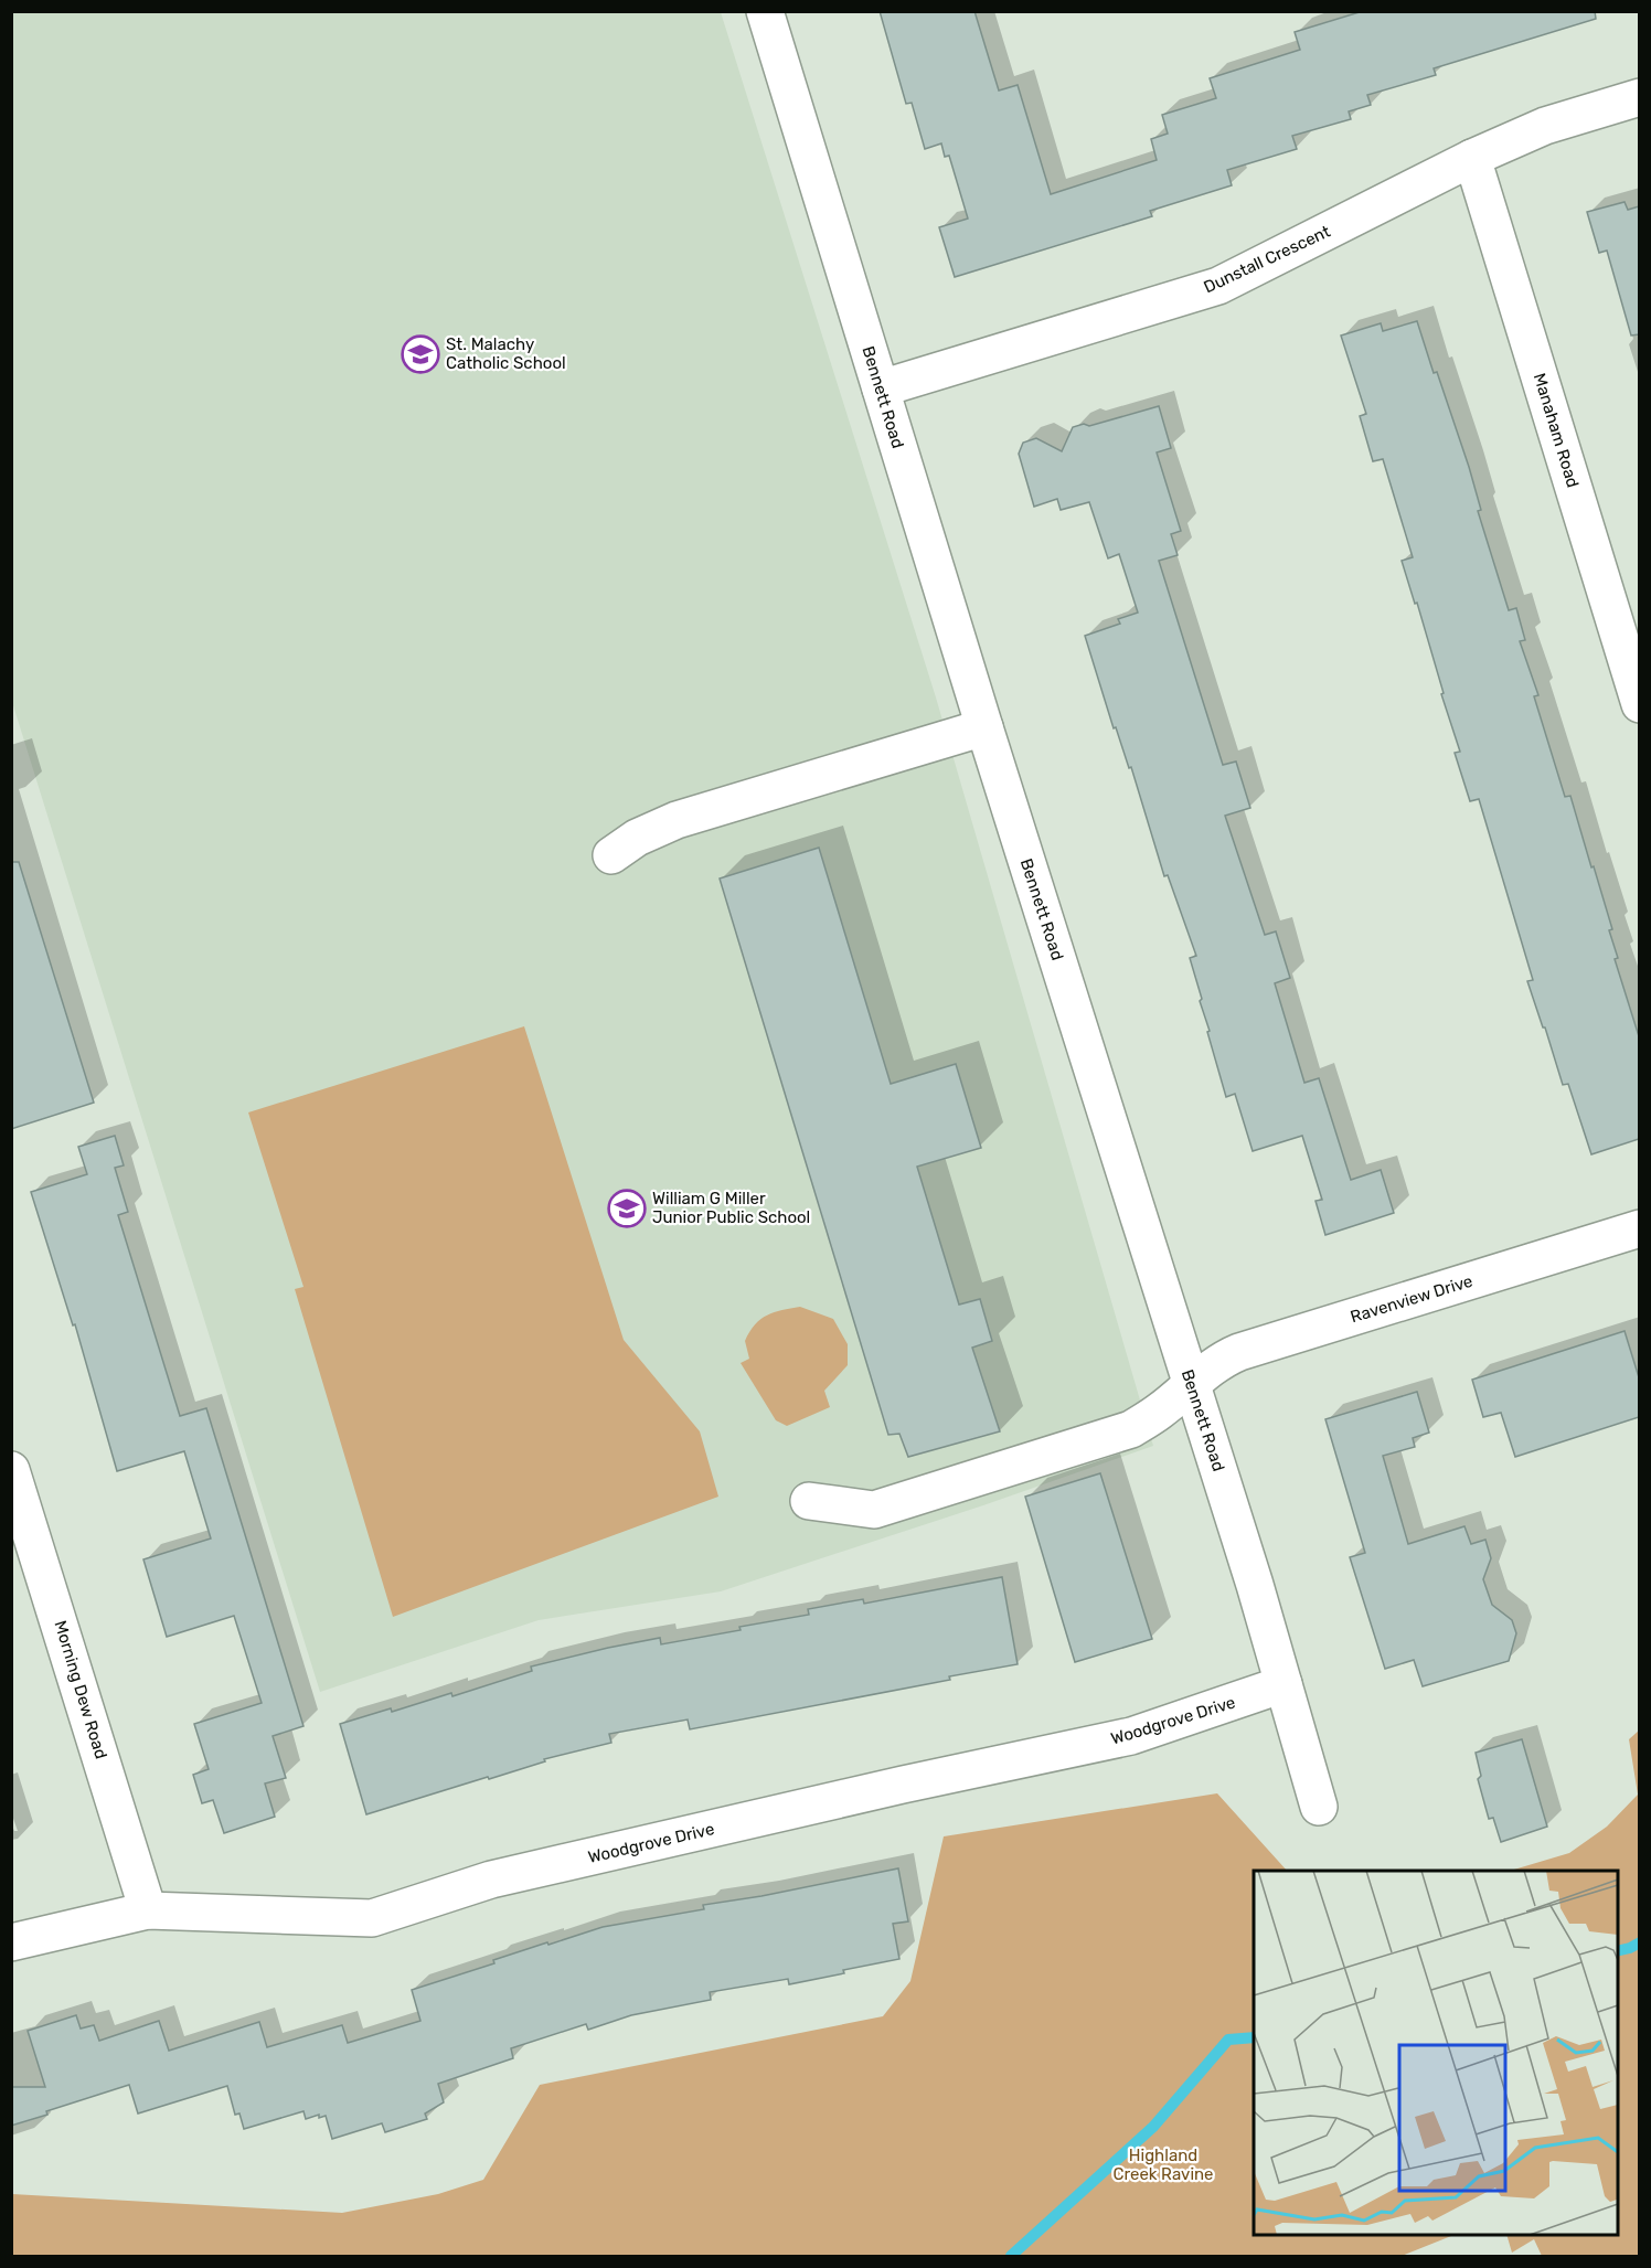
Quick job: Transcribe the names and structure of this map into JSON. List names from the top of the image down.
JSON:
{
  "streets": {
    "street": [
      "Dunstall Crescent",
      "Bennett Road",
      "Manaham Road",
      "Ravenview Drive",
      "Morning Dew Road",
      "Woodgrove Drive"
    ]
  },
  "crossings": [
    ["Dunstall Crescent", "Bennett Road"],
    ["Dunstall Crescent", "Manaham Road"],
    ["Bennett Road", "Ravenview Drive"],
    ["Bennett Road", "Woodgrove Drive"],
    ["Morning Dew Road", "Woodgrove Drive"]
  ],
  "parks": ["Highland Creek Ravine"],
  "places": {
    "school or university": ["St. Malachy Catholic School", "William G Miller Junior Public School"]
  }
}
